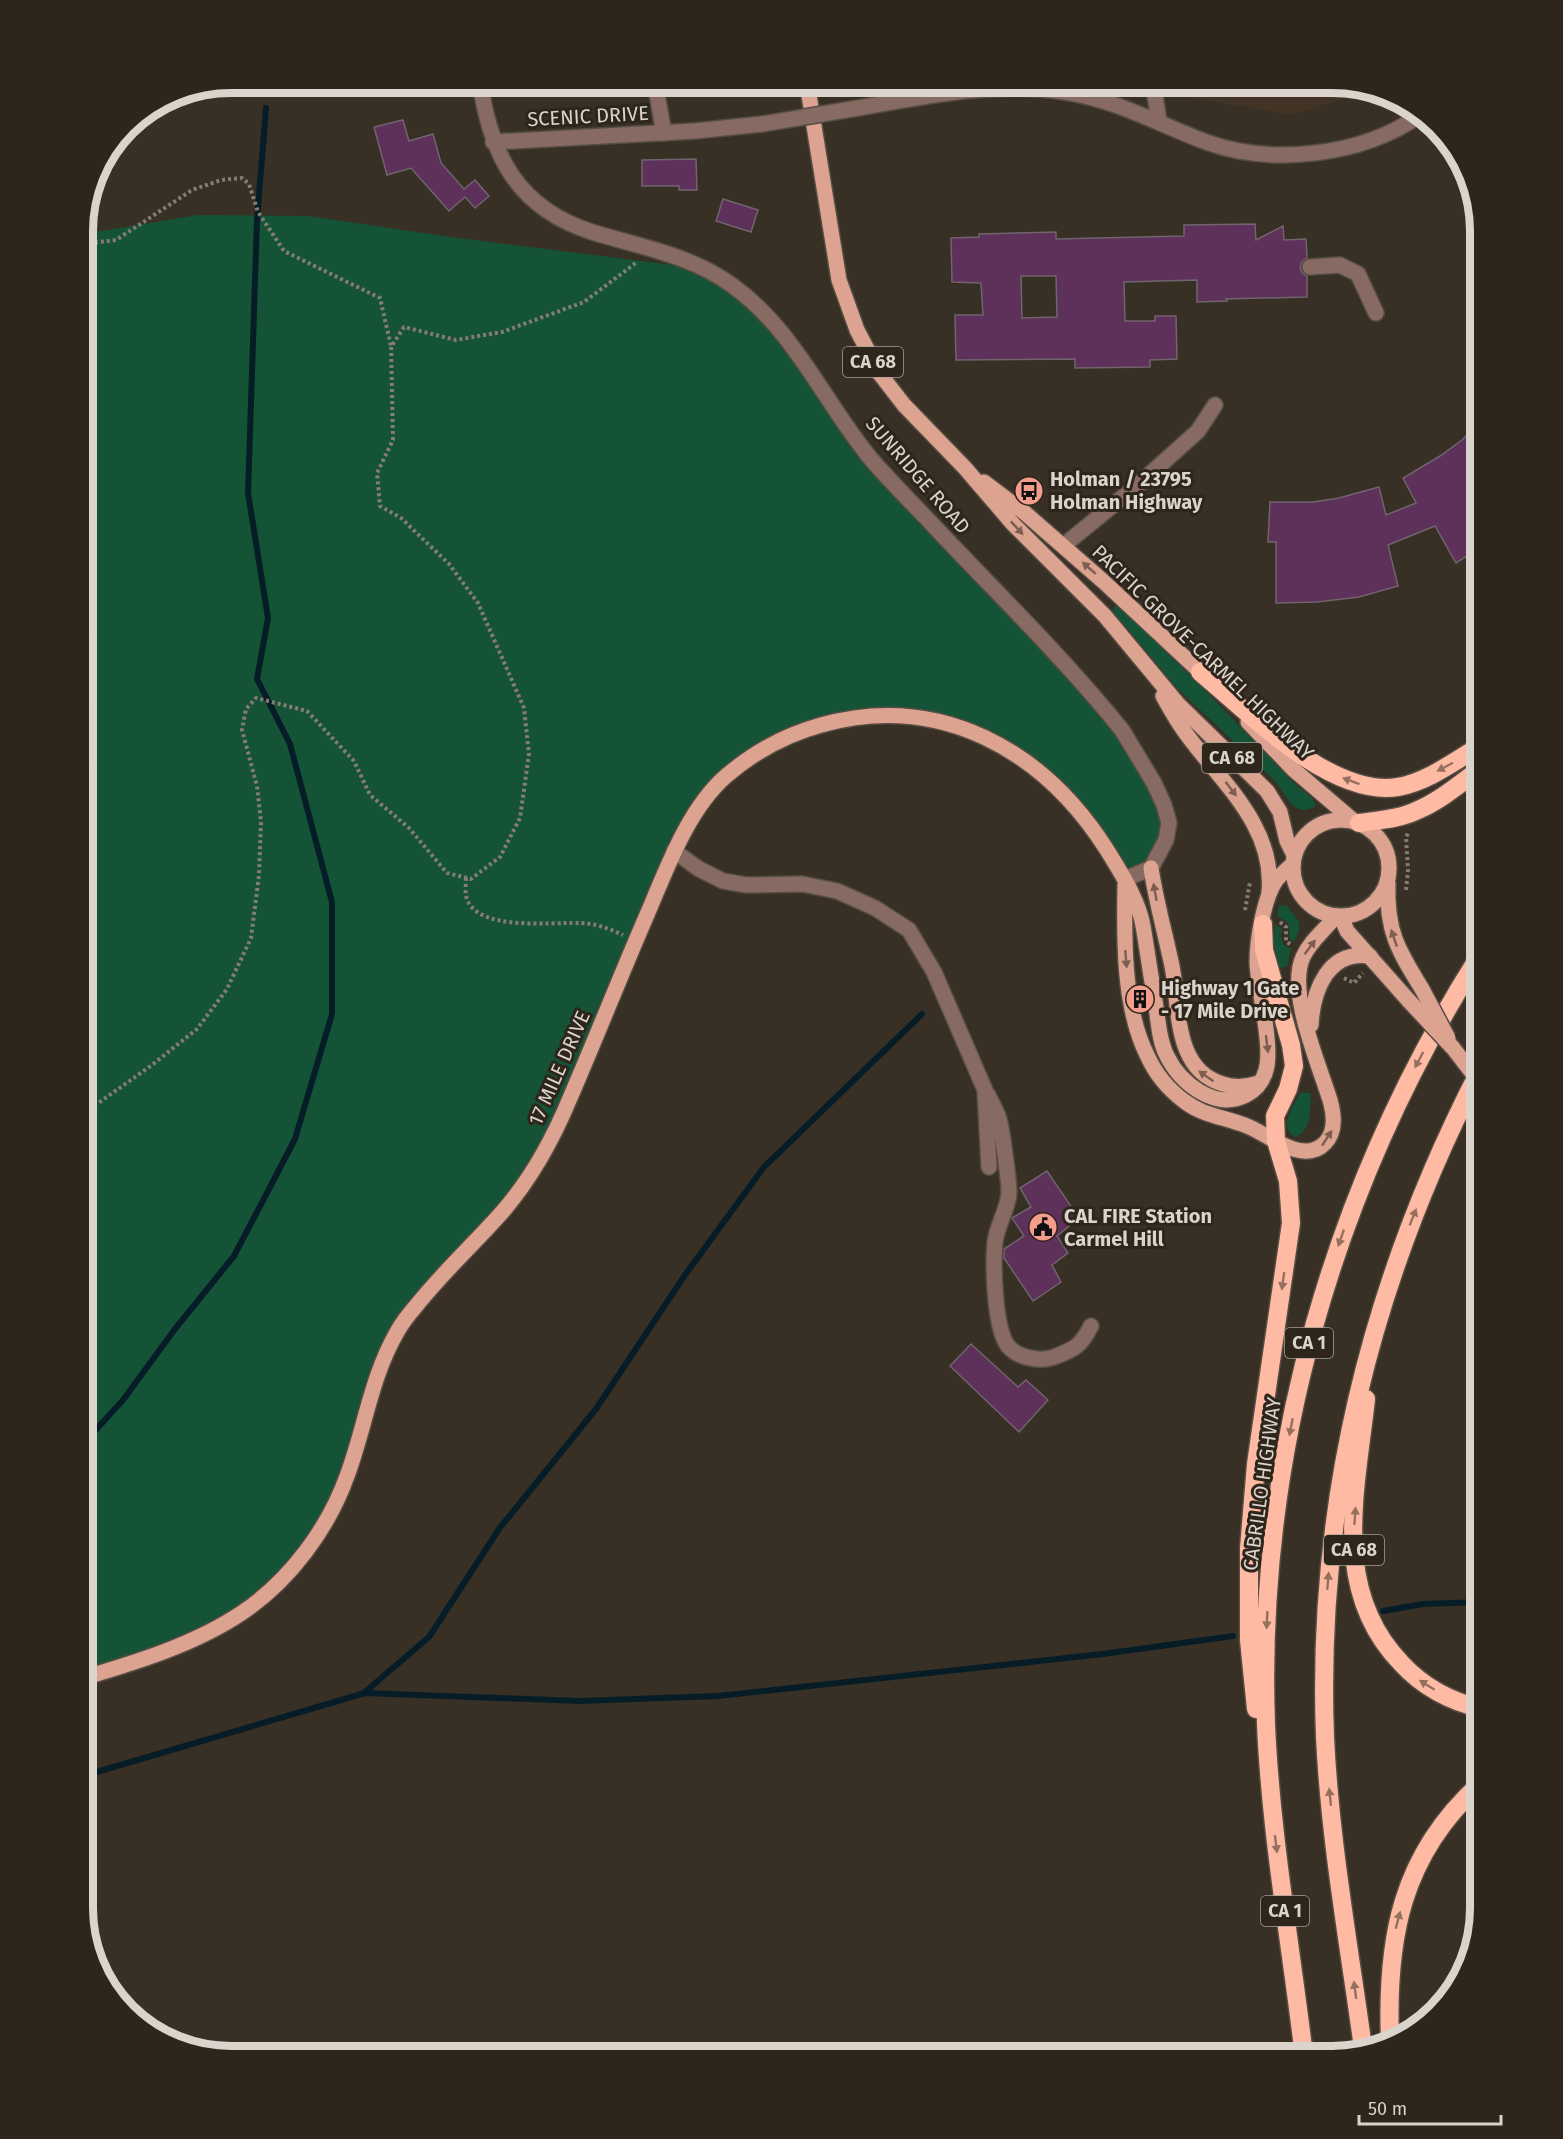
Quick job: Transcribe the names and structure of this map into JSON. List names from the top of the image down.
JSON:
{
  "streets": {
    "highway": ["CA 68", "CA 1", "CABRILLO HIGHWAY"],
    "main road": ["PACIFIC GROVE-CARMEL HIGHWAY", "17 MILE DRIVE"],
    "street": ["SCENIC DRIVE", "SUNRIDGE ROAD"]
  },
  "crossings": [
    ["SCENIC DRIVE", "SUNRIDGE ROAD"],
    ["CA 68", "PACIFIC GROVE-CARMEL HIGHWAY"]
  ],
  "places": {
    "bus stop": ["Holman / 23795 Holman Highway"],
    "building": ["Highway 1 Gate - 17 Mile Drive"],
    "public building": ["CAL FIRE Station Carmel Hill"]
  },
  "scale_bar": "50 m"
}
